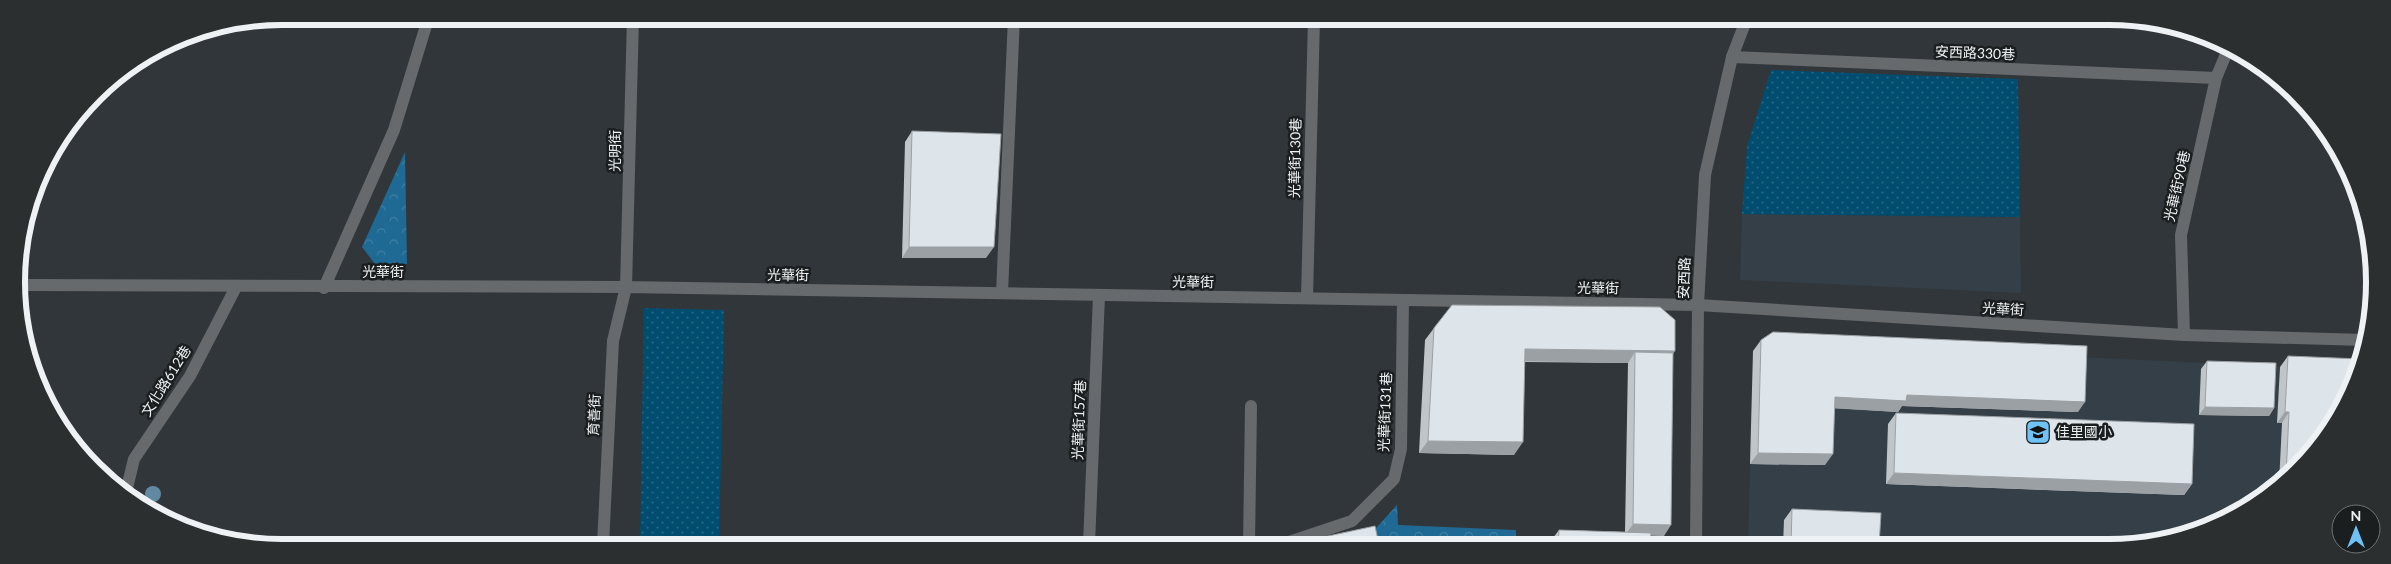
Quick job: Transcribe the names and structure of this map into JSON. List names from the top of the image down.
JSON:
{
  "streets": {
    "street": [
      "安西路330巷",
      "光明街",
      "光華街130巷",
      "光華街90巷",
      "光華街",
      "安西路",
      "文化路612巷",
      "光華街131巷",
      "育善街",
      "光華街157巷"
    ]
  },
  "crossings": [
    ["安西路330巷", "光華街90巷"],
    ["安西路330巷", "安西路"],
    ["光明街", "光華街"],
    ["光明街", "育善街"],
    ["光華街130巷", "光華街"],
    ["光華街90巷", "光華街"],
    ["光華街", "安西路"],
    ["光華街", "文化路612巷"],
    ["光華街", "光華街131巷"],
    ["光華街", "育善街"],
    ["光華街", "光華街157巷"]
  ],
  "places": {
    "school or university": ["佳里國小"]
  },
  "north": "top"
}
